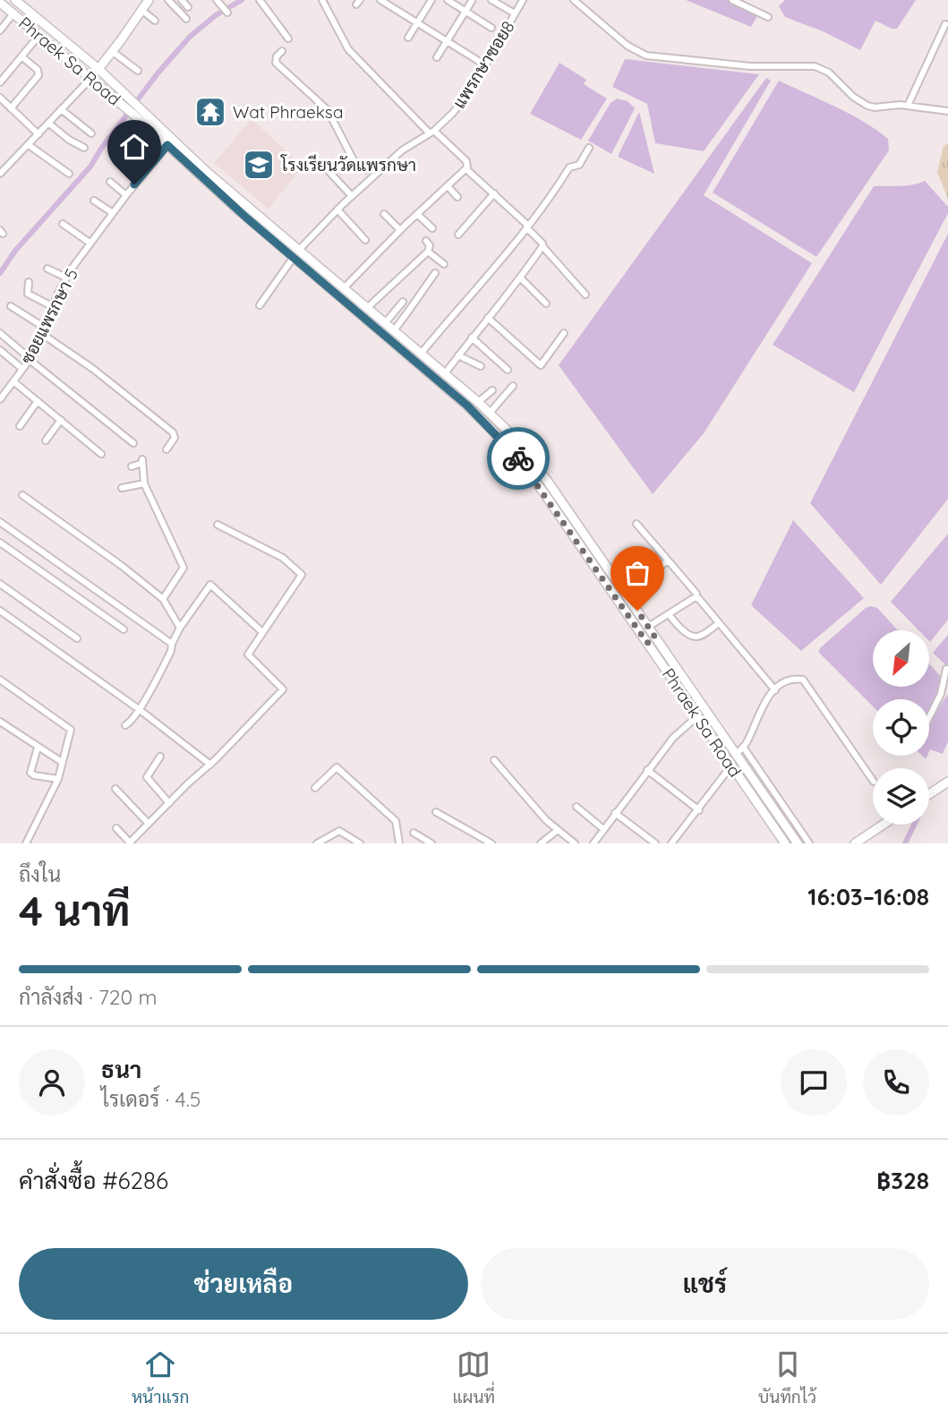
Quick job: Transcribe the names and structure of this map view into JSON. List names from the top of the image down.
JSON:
{
  "streets": {
    "main road": ["Phraek Sa Road"],
    "street": ["แพรกษาซอย8", "ซอยแพรกษา 5"]
  },
  "crossings": [
    ["Phraek Sa Road", "แพรกษาซอย8"],
    ["Phraek Sa Road", "ซอยแพรกษา 5"]
  ],
  "places": {
    "temple": ["Wat Phraeksa"],
    "school or university": ["โรงเรียนวัดแพรกษา"]
  },
  "north": "bottom left",
  "page": {
    "heading": ["4 นาที", "ถึงใน", "16:03–16:08"],
    "panel": [
      "ธนา",
      "ไรเดอร์ · 4.5",
      "คำสั่งซื้อ #6286",
      "฿328"
    ],
    "bar": "กำลังส่ง · 720 m",
    "buttons": ["ช่วยเหลือ", "แชร์"],
    "tabs": ["หน้าแรก", "แผนที่", "บันทึกไว้"]
  }
}
